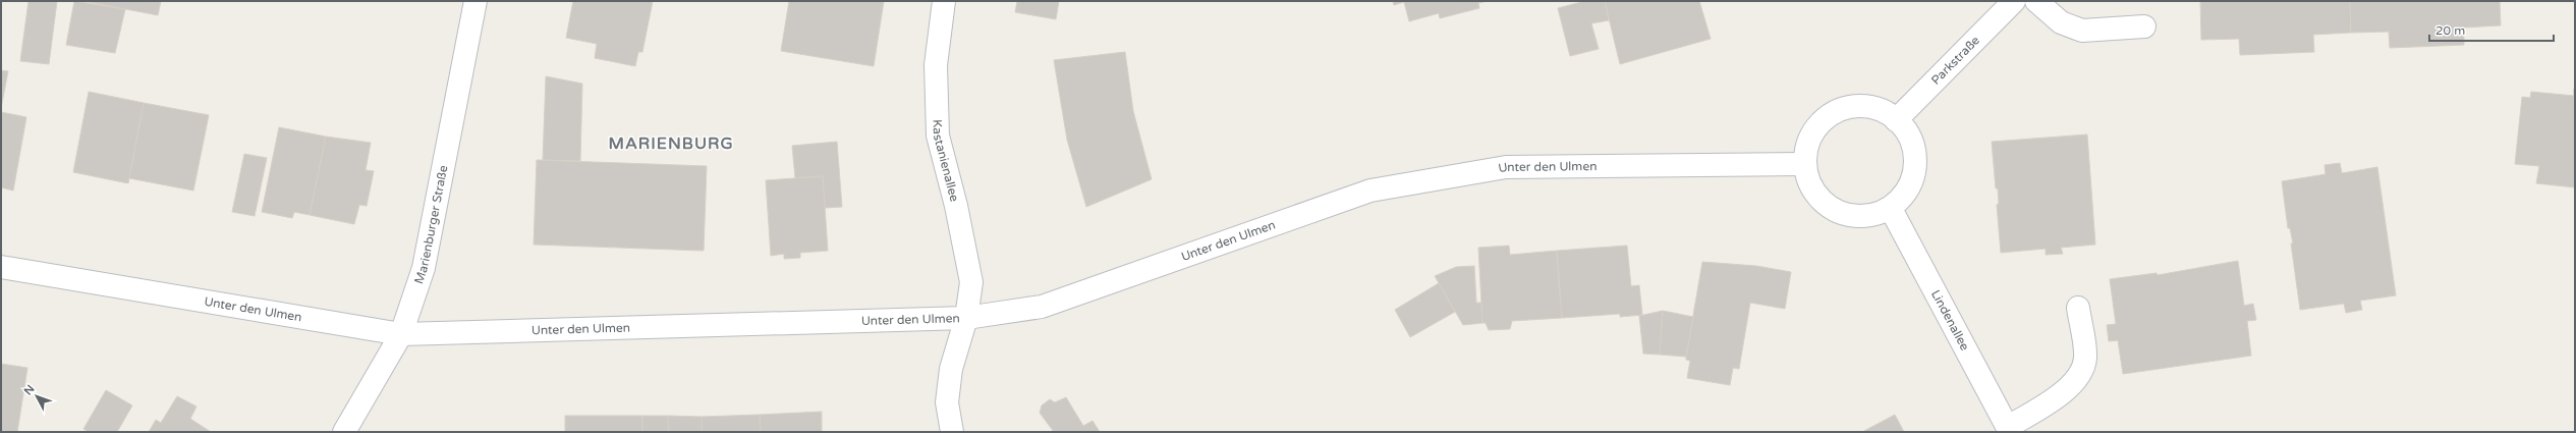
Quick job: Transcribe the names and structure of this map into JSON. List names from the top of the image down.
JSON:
{
  "streets": {
    "street": [
      "Parkstraße",
      "Kastanienallee",
      "Unter den Ulmen",
      "Marienburger Straße",
      "Lindenallee"
    ]
  },
  "crossings": [
    ["Parkstraße", "Unter den Ulmen"],
    ["Parkstraße", "Lindenallee"],
    ["Kastanienallee", "Unter den Ulmen"],
    ["Unter den Ulmen", "Marienburger Straße"],
    ["Unter den Ulmen", "Lindenallee"]
  ],
  "districts": ["MARIENBURG"],
  "scale_bar": "20 m",
  "north": "top left"
}
